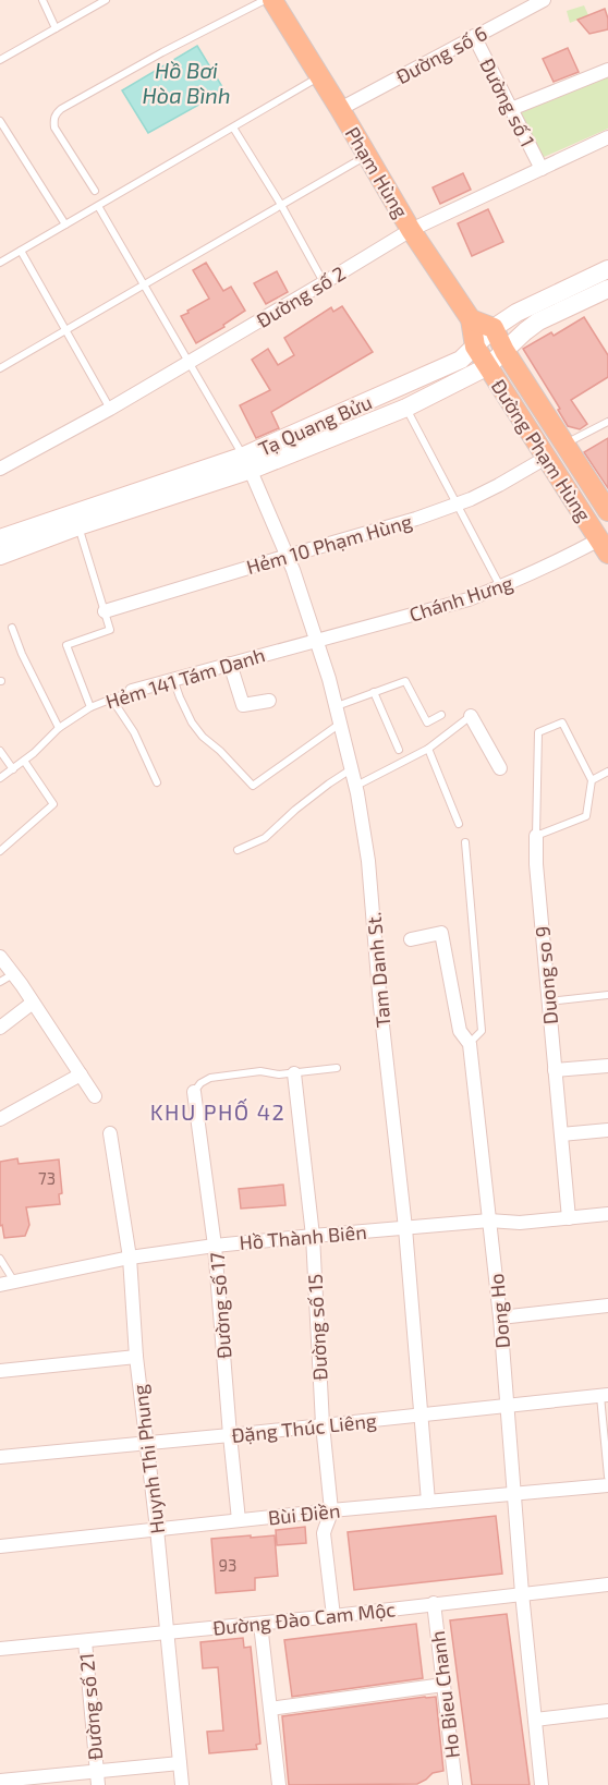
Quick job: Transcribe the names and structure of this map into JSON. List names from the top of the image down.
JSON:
{
  "streets": {
    "main road": ["Phạm Hùng", "Tạ Quang Bửu", "Đường Phạm Hùng"],
    "street": [
      "Đường số 6",
      "Đường số 1",
      "Đường số 2",
      "Hẻm 10 Phạm Hùng",
      "Chánh Hưng",
      "Hẻm 141 Tám Danh",
      "Tam Danh St.",
      "Duong so 9",
      "Hồ Thành Biên",
      "Đường số 17",
      "Dong Ho",
      "Đường số 15",
      "Đặng Thúc Liêng",
      "Huynh Thi Phung",
      "Bùi Điền",
      "Đường Đào Cam Mộc",
      "Ho Bieu Chanh",
      "Đường số 21"
    ]
  },
  "crossings": [
    ["Đường số 6", "Đường số 1"],
    ["Đường số 6", "Phạm Hùng"],
    ["Đường số 1", "Đường số 2"],
    ["Phạm Hùng", "Đường số 2"],
    ["Phạm Hùng", "Tạ Quang Bửu"],
    ["Phạm Hùng", "Đường Phạm Hùng"],
    ["Tạ Quang Bửu", "Đường Phạm Hùng"],
    ["Tạ Quang Bửu", "Tam Danh St."],
    ["Đường Phạm Hùng", "Hẻm 10 Phạm Hùng"],
    ["Đường Phạm Hùng", "Chánh Hưng"],
    ["Hẻm 10 Phạm Hùng", "Tam Danh St."],
    ["Chánh Hưng", "Hẻm 141 Tám Danh"],
    ["Chánh Hưng", "Tam Danh St."],
    ["Hẻm 141 Tám Danh", "Tam Danh St."],
    ["Tam Danh St.", "Hồ Thành Biên"],
    ["Tam Danh St.", "Đặng Thúc Liêng"],
    ["Tam Danh St.", "Bùi Điền"],
    ["Duong so 9", "Hồ Thành Biên"],
    ["Hồ Thành Biên", "Đường số 17"],
    ["Hồ Thành Biên", "Dong Ho"],
    ["Hồ Thành Biên", "Đường số 15"],
    ["Hồ Thành Biên", "Huynh Thi Phung"],
    ["Đường số 17", "Đặng Thúc Liêng"],
    ["Đường số 17", "Bùi Điền"],
    ["Dong Ho", "Đặng Thúc Liêng"],
    ["Dong Ho", "Bùi Điền"],
    ["Dong Ho", "Đường Đào Cam Mộc"],
    ["Đường số 15", "Đặng Thúc Liêng"],
    ["Đường số 15", "Bùi Điền"],
    ["Đường số 15", "Đường Đào Cam Mộc"],
    ["Đặng Thúc Liêng", "Huynh Thi Phung"],
    ["Huynh Thi Phung", "Bùi Điền"],
    ["Huynh Thi Phung", "Đường Đào Cam Mộc"],
    ["Đường Đào Cam Mộc", "Ho Bieu Chanh"],
    ["Đường Đào Cam Mộc", "Đường số 21"]
  ],
  "districts": ["KHU PHỐ 42"],
  "water": ["Hồ Bơi Hòa Bình"],
  "house_numbers": ["73", "93"]
}
